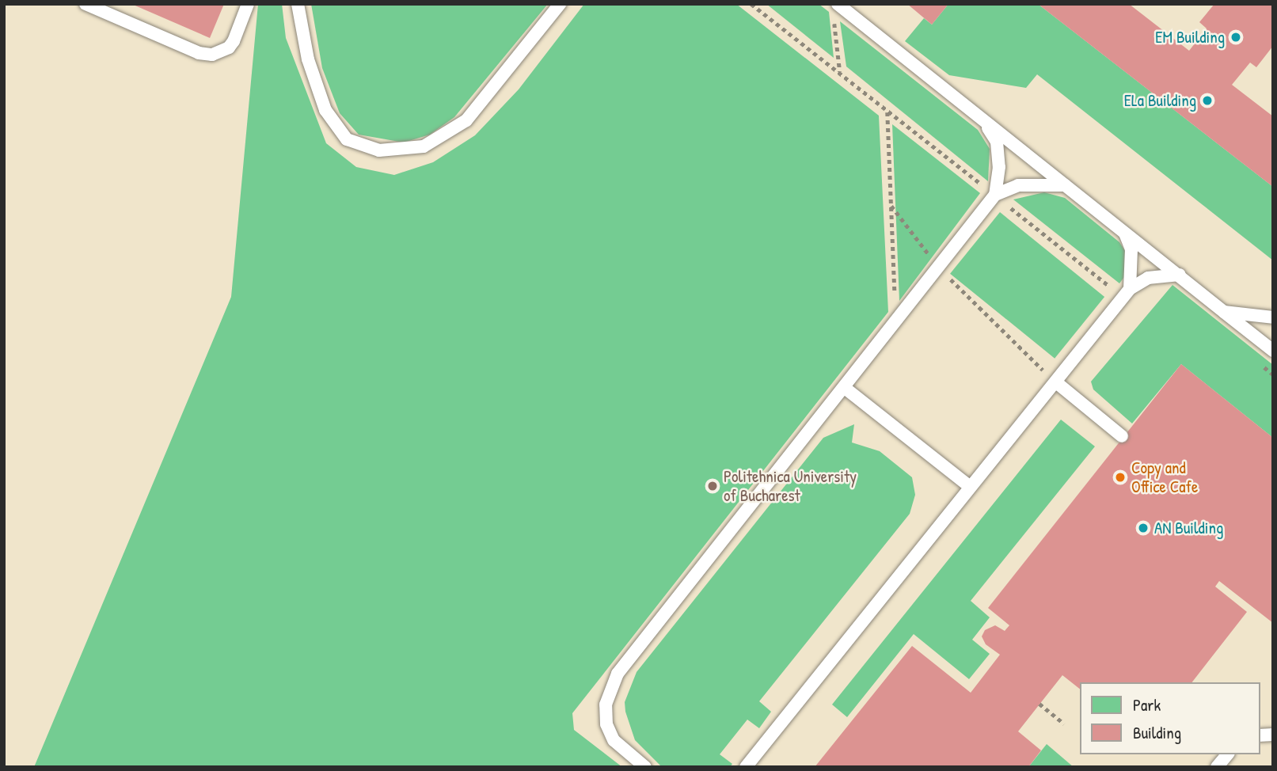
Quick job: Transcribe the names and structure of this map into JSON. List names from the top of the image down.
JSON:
{
  "places": [
    "EM Building",
    "ELa Building",
    "Copy and Office Cafe",
    "Politehnica University of Bucharest",
    "AN Building"
  ],
  "legend": ["Park", "Building"]
}
